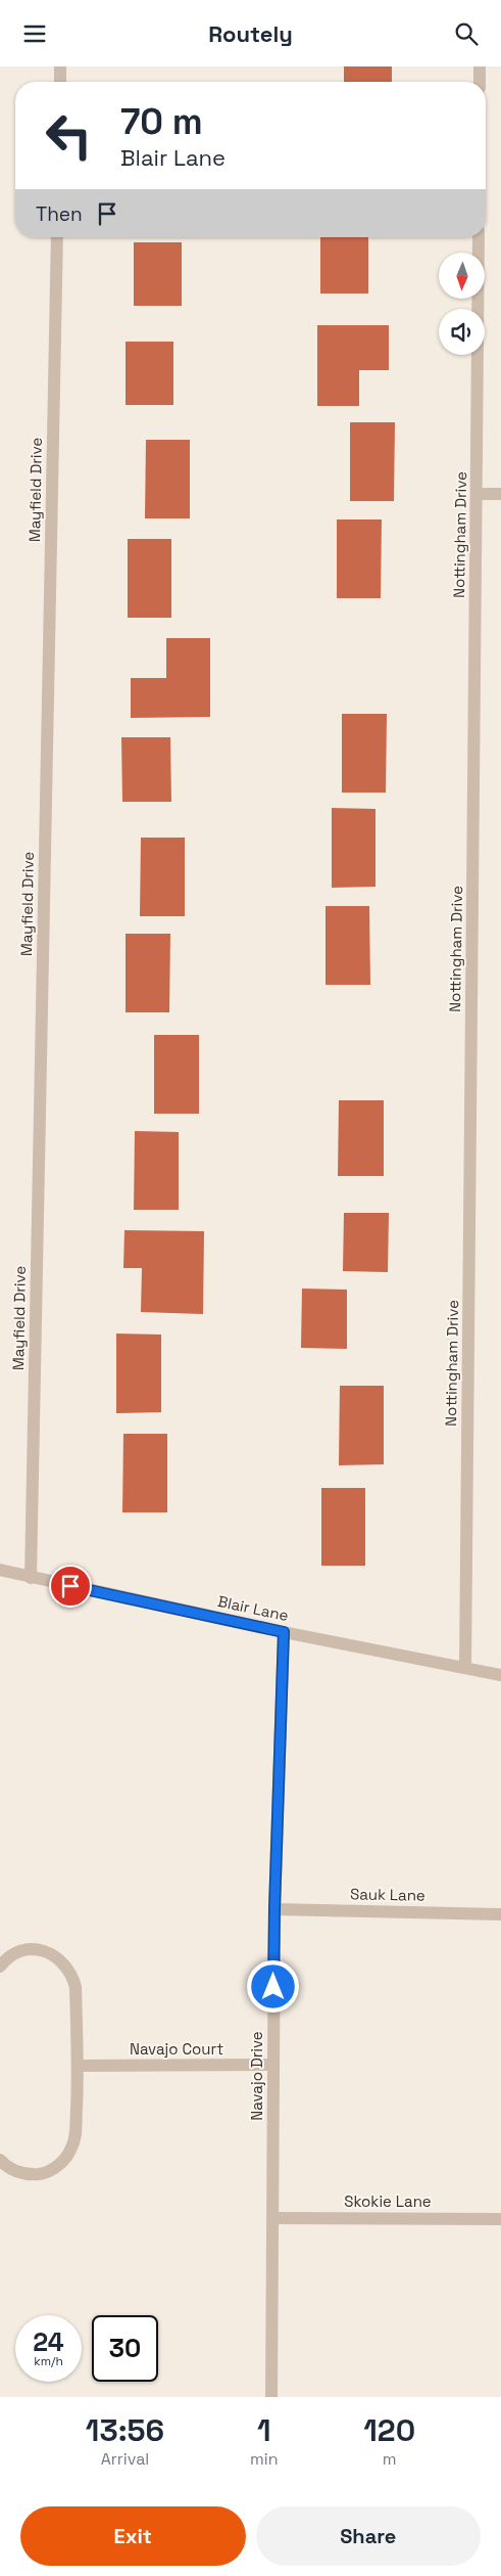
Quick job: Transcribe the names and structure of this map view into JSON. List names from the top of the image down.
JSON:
{
  "streets": {
    "street": [
      "Mayfield Drive",
      "Nottingham Drive",
      "Blair Lane",
      "Sauk Lane",
      "Navajo Court",
      "Navajo Drive",
      "Skokie Lane"
    ]
  },
  "crossings": [
    ["Mayfield Drive", "Blair Lane"],
    ["Nottingham Drive", "Blair Lane"],
    ["Blair Lane", "Navajo Drive"],
    ["Sauk Lane", "Navajo Drive"],
    ["Navajo Court", "Navajo Drive"],
    ["Navajo Drive", "Skokie Lane"]
  ],
  "north": "bottom",
  "page": {
    "header": "Routely",
    "turn": ["70 m", "Blair Lane"],
    "then": "Then",
    "speed": "24 km/h",
    "limit": "30",
    "eta": [
      "13:56",
      "Arrival",
      "1",
      "min",
      "120",
      "m"
    ],
    "buttons": ["Exit", "Share"]
  }
}
